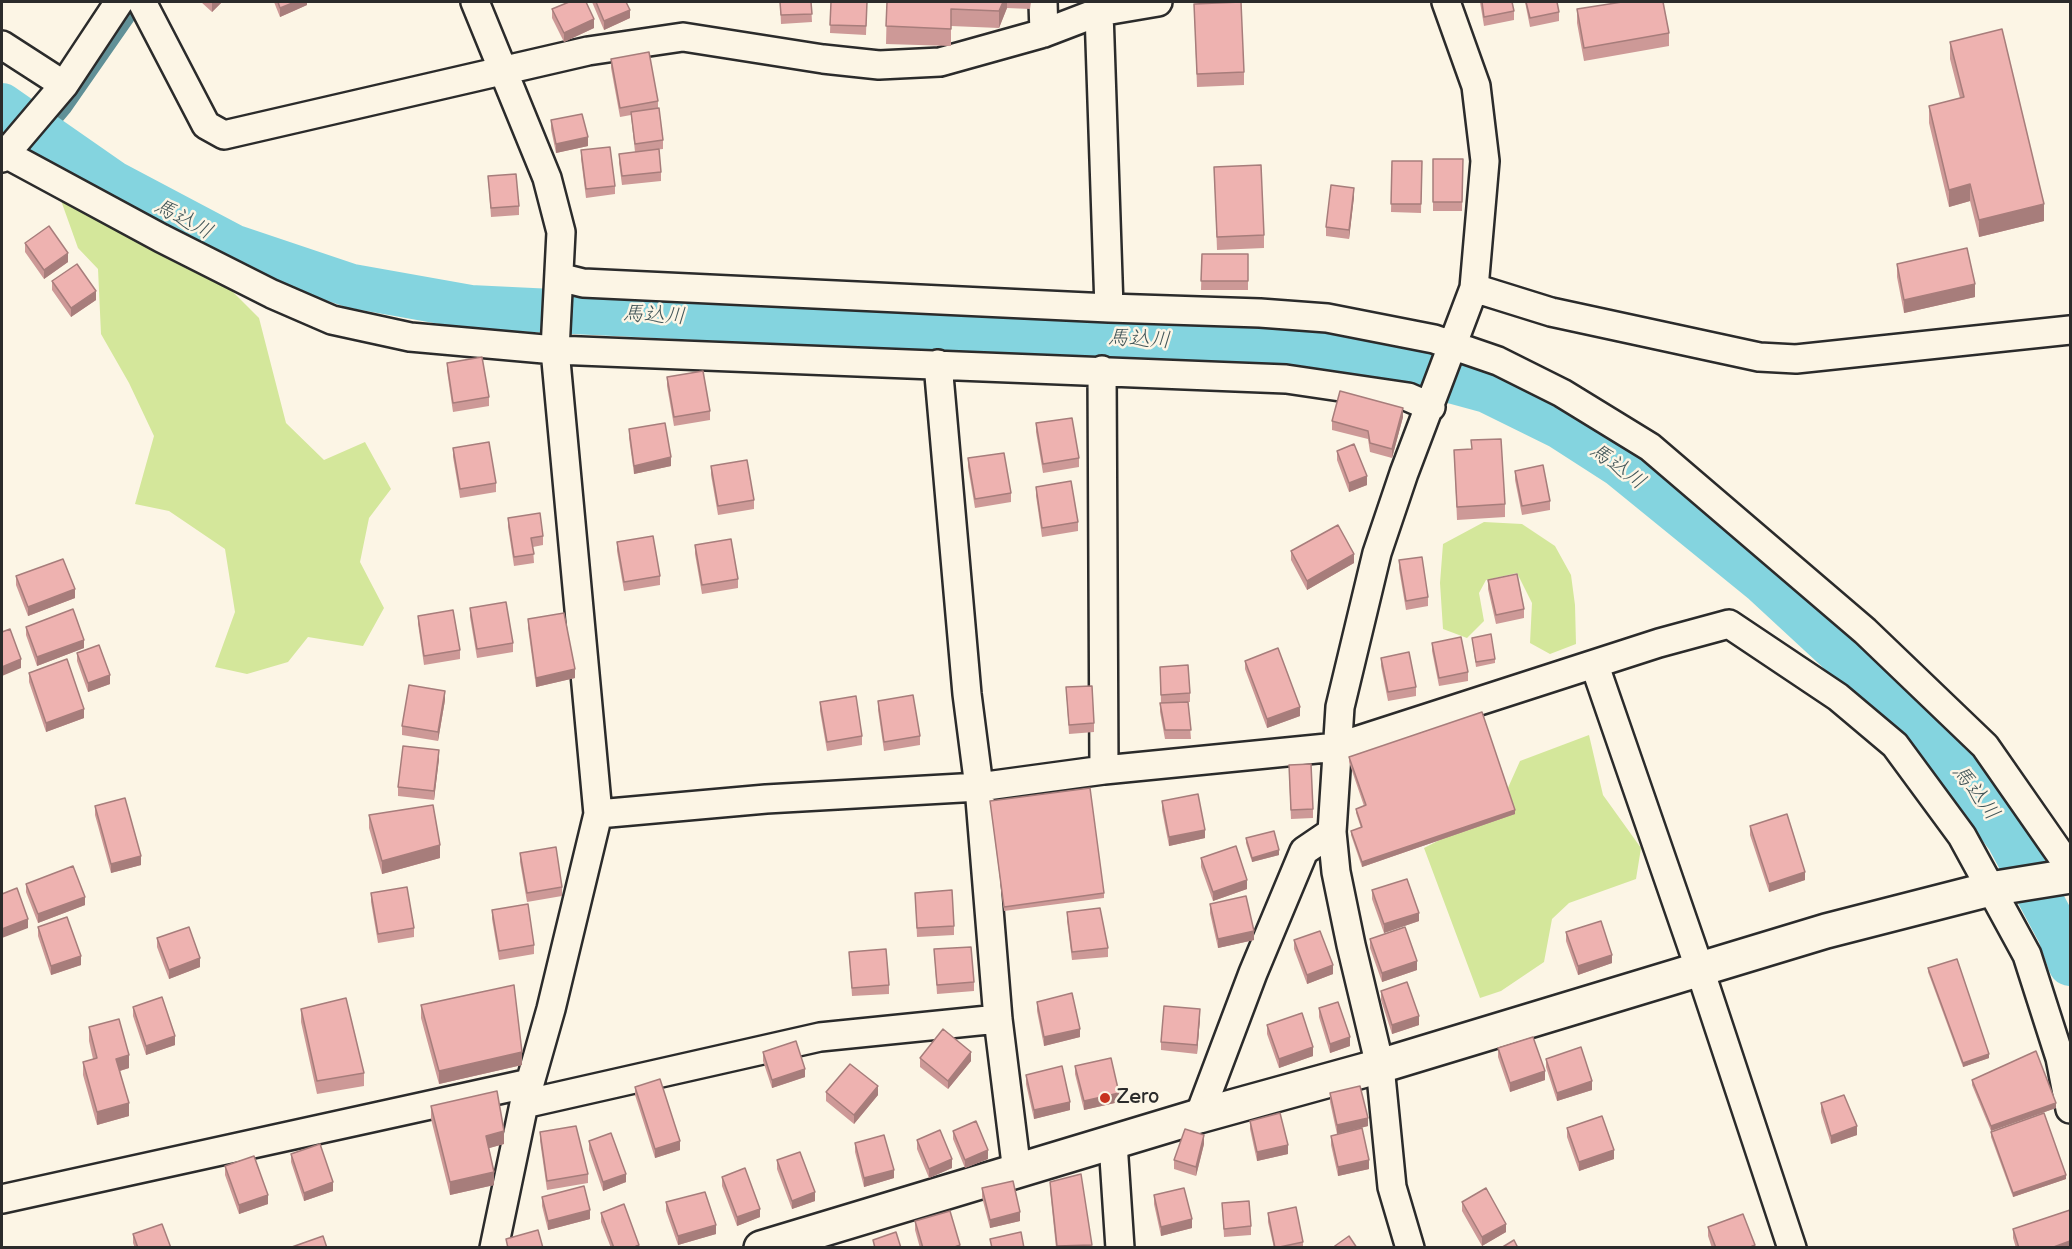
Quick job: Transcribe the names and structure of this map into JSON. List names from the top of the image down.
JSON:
{
  "water": ["馬込川"],
  "places": ["Zero"]
}
